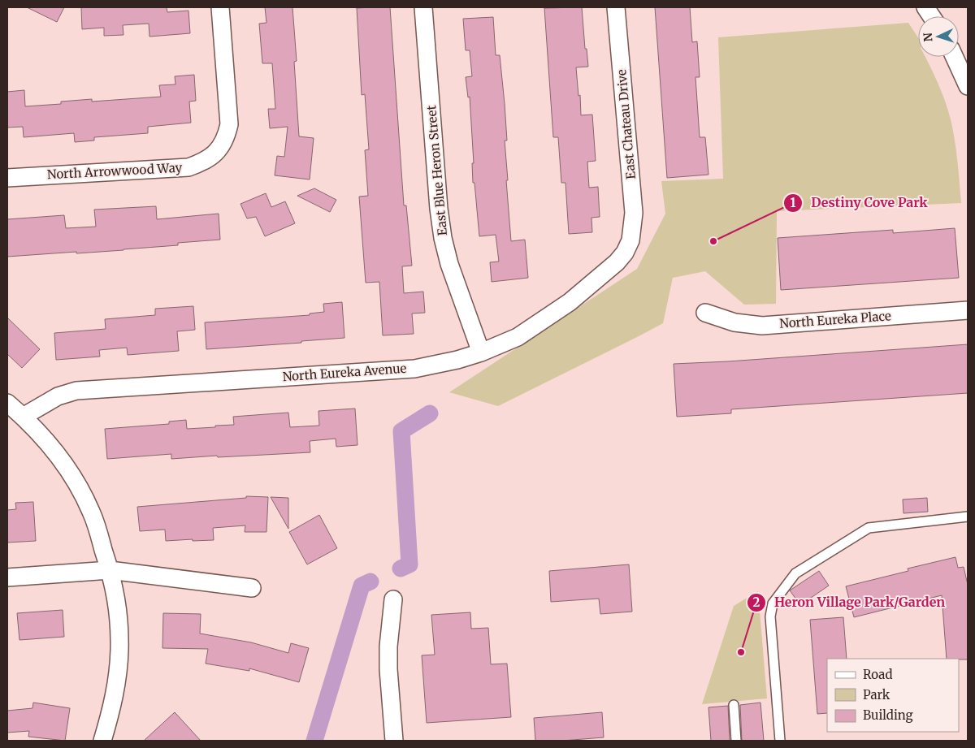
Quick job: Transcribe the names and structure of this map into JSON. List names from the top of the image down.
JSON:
{
  "streets": {
    "street": [
      "East Chateau Drive",
      "East Blue Heron Street",
      "North Arrowwood Way",
      "North Eureka Place",
      "North Eureka Avenue"
    ]
  },
  "crossings": [
    ["East Chateau Drive", "North Eureka Avenue"],
    ["East Blue Heron Street", "North Eureka Avenue"]
  ],
  "places": ["Destiny Cove Park", "Heron Village Park/Garden"],
  "legend": ["Road", "Park", "Building"],
  "north": "left"
}
